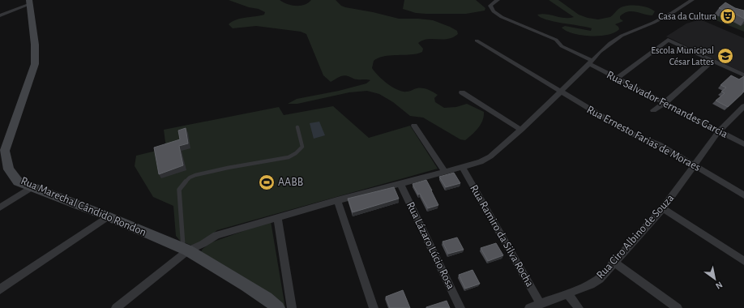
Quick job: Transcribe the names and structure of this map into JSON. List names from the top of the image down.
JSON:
{
  "streets": {
    "street": [
      "Rua Salvador Fernandes Garcia",
      "Rua Ernesto Farias de Moraes",
      "Rua Marechal Cândido Rondon",
      "Rua Ramiro da Silva Rocha",
      "Rua Ciro Albino de Souza",
      "Rua Lázaro Lúcio Rosa"
    ]
  },
  "crossings": [
    ["Rua Salvador Fernandes Garcia", "Rua Ciro Albino de Souza"],
    ["Rua Ernesto Farias de Moraes", "Rua Ciro Albino de Souza"],
    ["Rua Ramiro da Silva Rocha", "Rua Ciro Albino de Souza"]
  ],
  "places": {
    "theatre": ["Casa da Cultura"],
    "school or university": ["Escola Municipal César Lattes"],
    "sports": ["AABB"]
  },
  "north": "bottom right"
}
